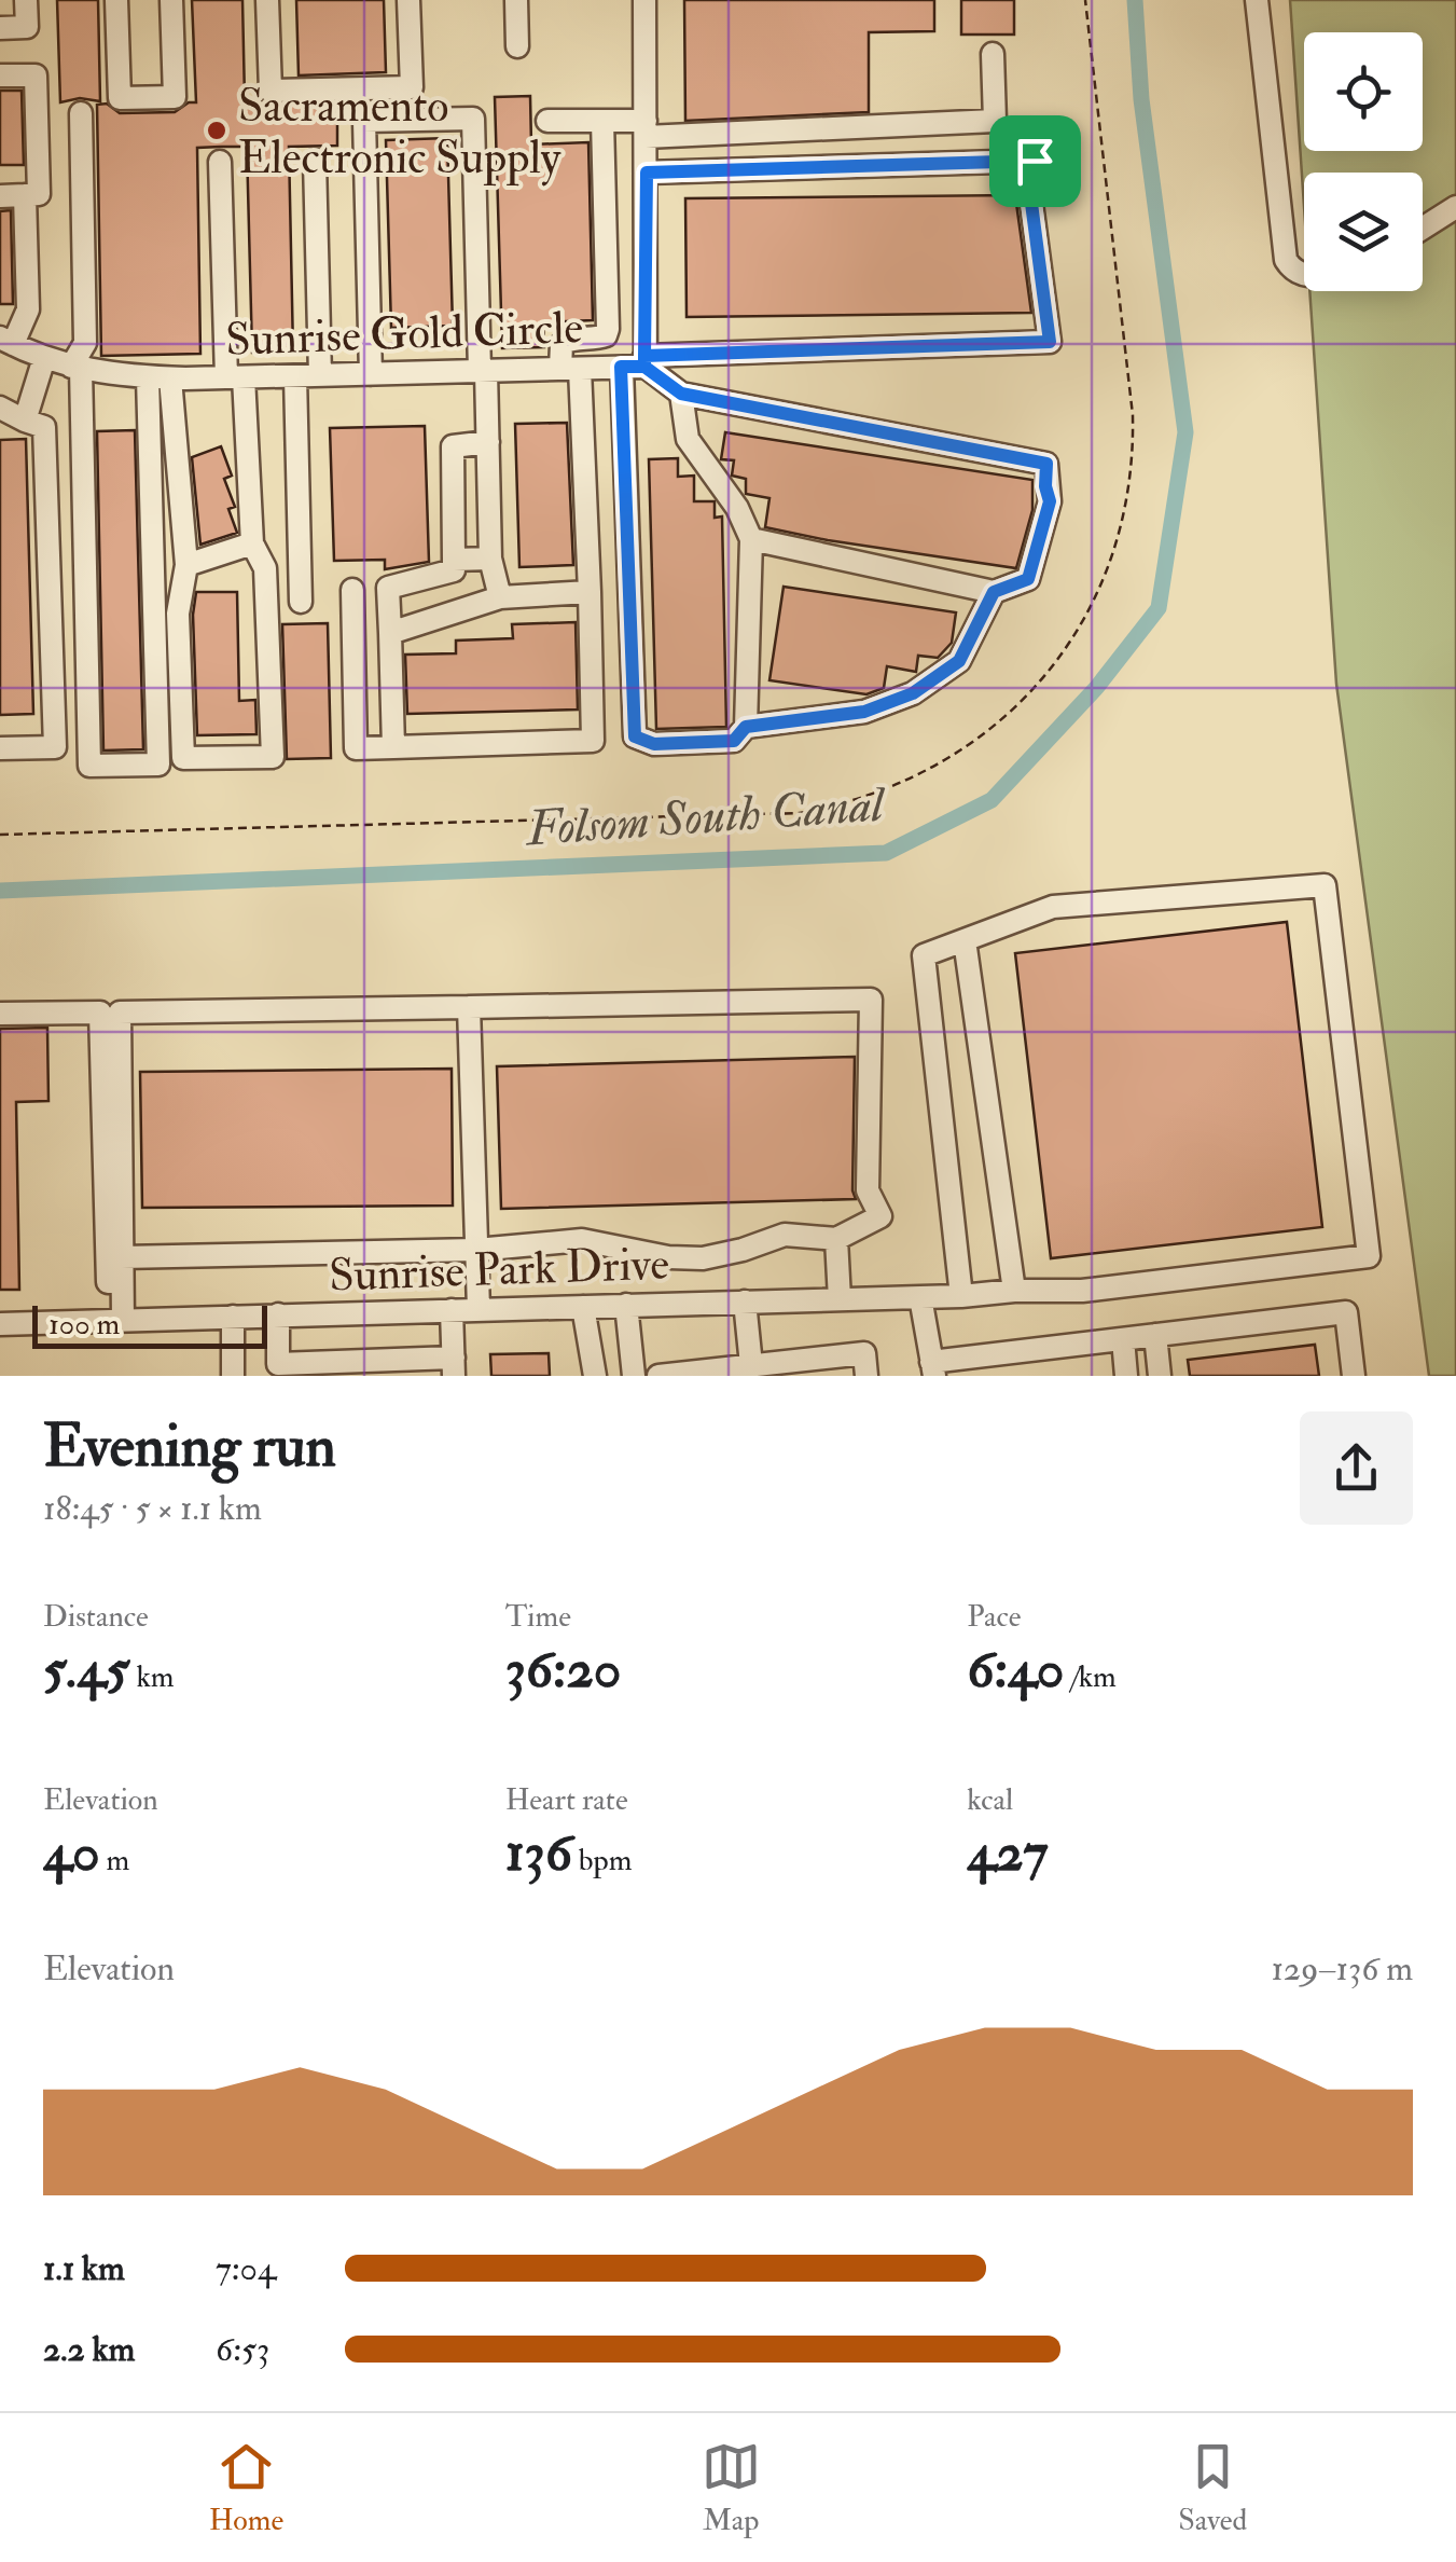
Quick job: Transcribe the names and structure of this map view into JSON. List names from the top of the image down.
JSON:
{
  "streets": {
    "street": ["Sunrise Gold Circle", "Sunrise Park Drive"]
  },
  "water": ["Folsom South Canal"],
  "places": ["Sacramento Electronic Supply"],
  "scale_bar": "100 m",
  "page": {
    "scale": "100 m",
    "heading": ["Evening run", "18:45 · 5 × 1.1 km"],
    "stats": [
      ["Distance", "5.45 km"],
      ["Time", "36:20"],
      ["Pace", "6:40 /km"],
      ["Elevation", "40 m"],
      ["Heart rate", "136 bpm"],
      ["kcal", "427"]
    ],
    "chart": ["Elevation", "129–136 m"],
    "list": [
      {
        "name": "1.1 km",
        "note": "7:04"
      },
      {
        "name": "2.2 km",
        "note": "6:53"
      }
    ],
    "tabs": ["Home", "Map", "Saved"]
  }
}
